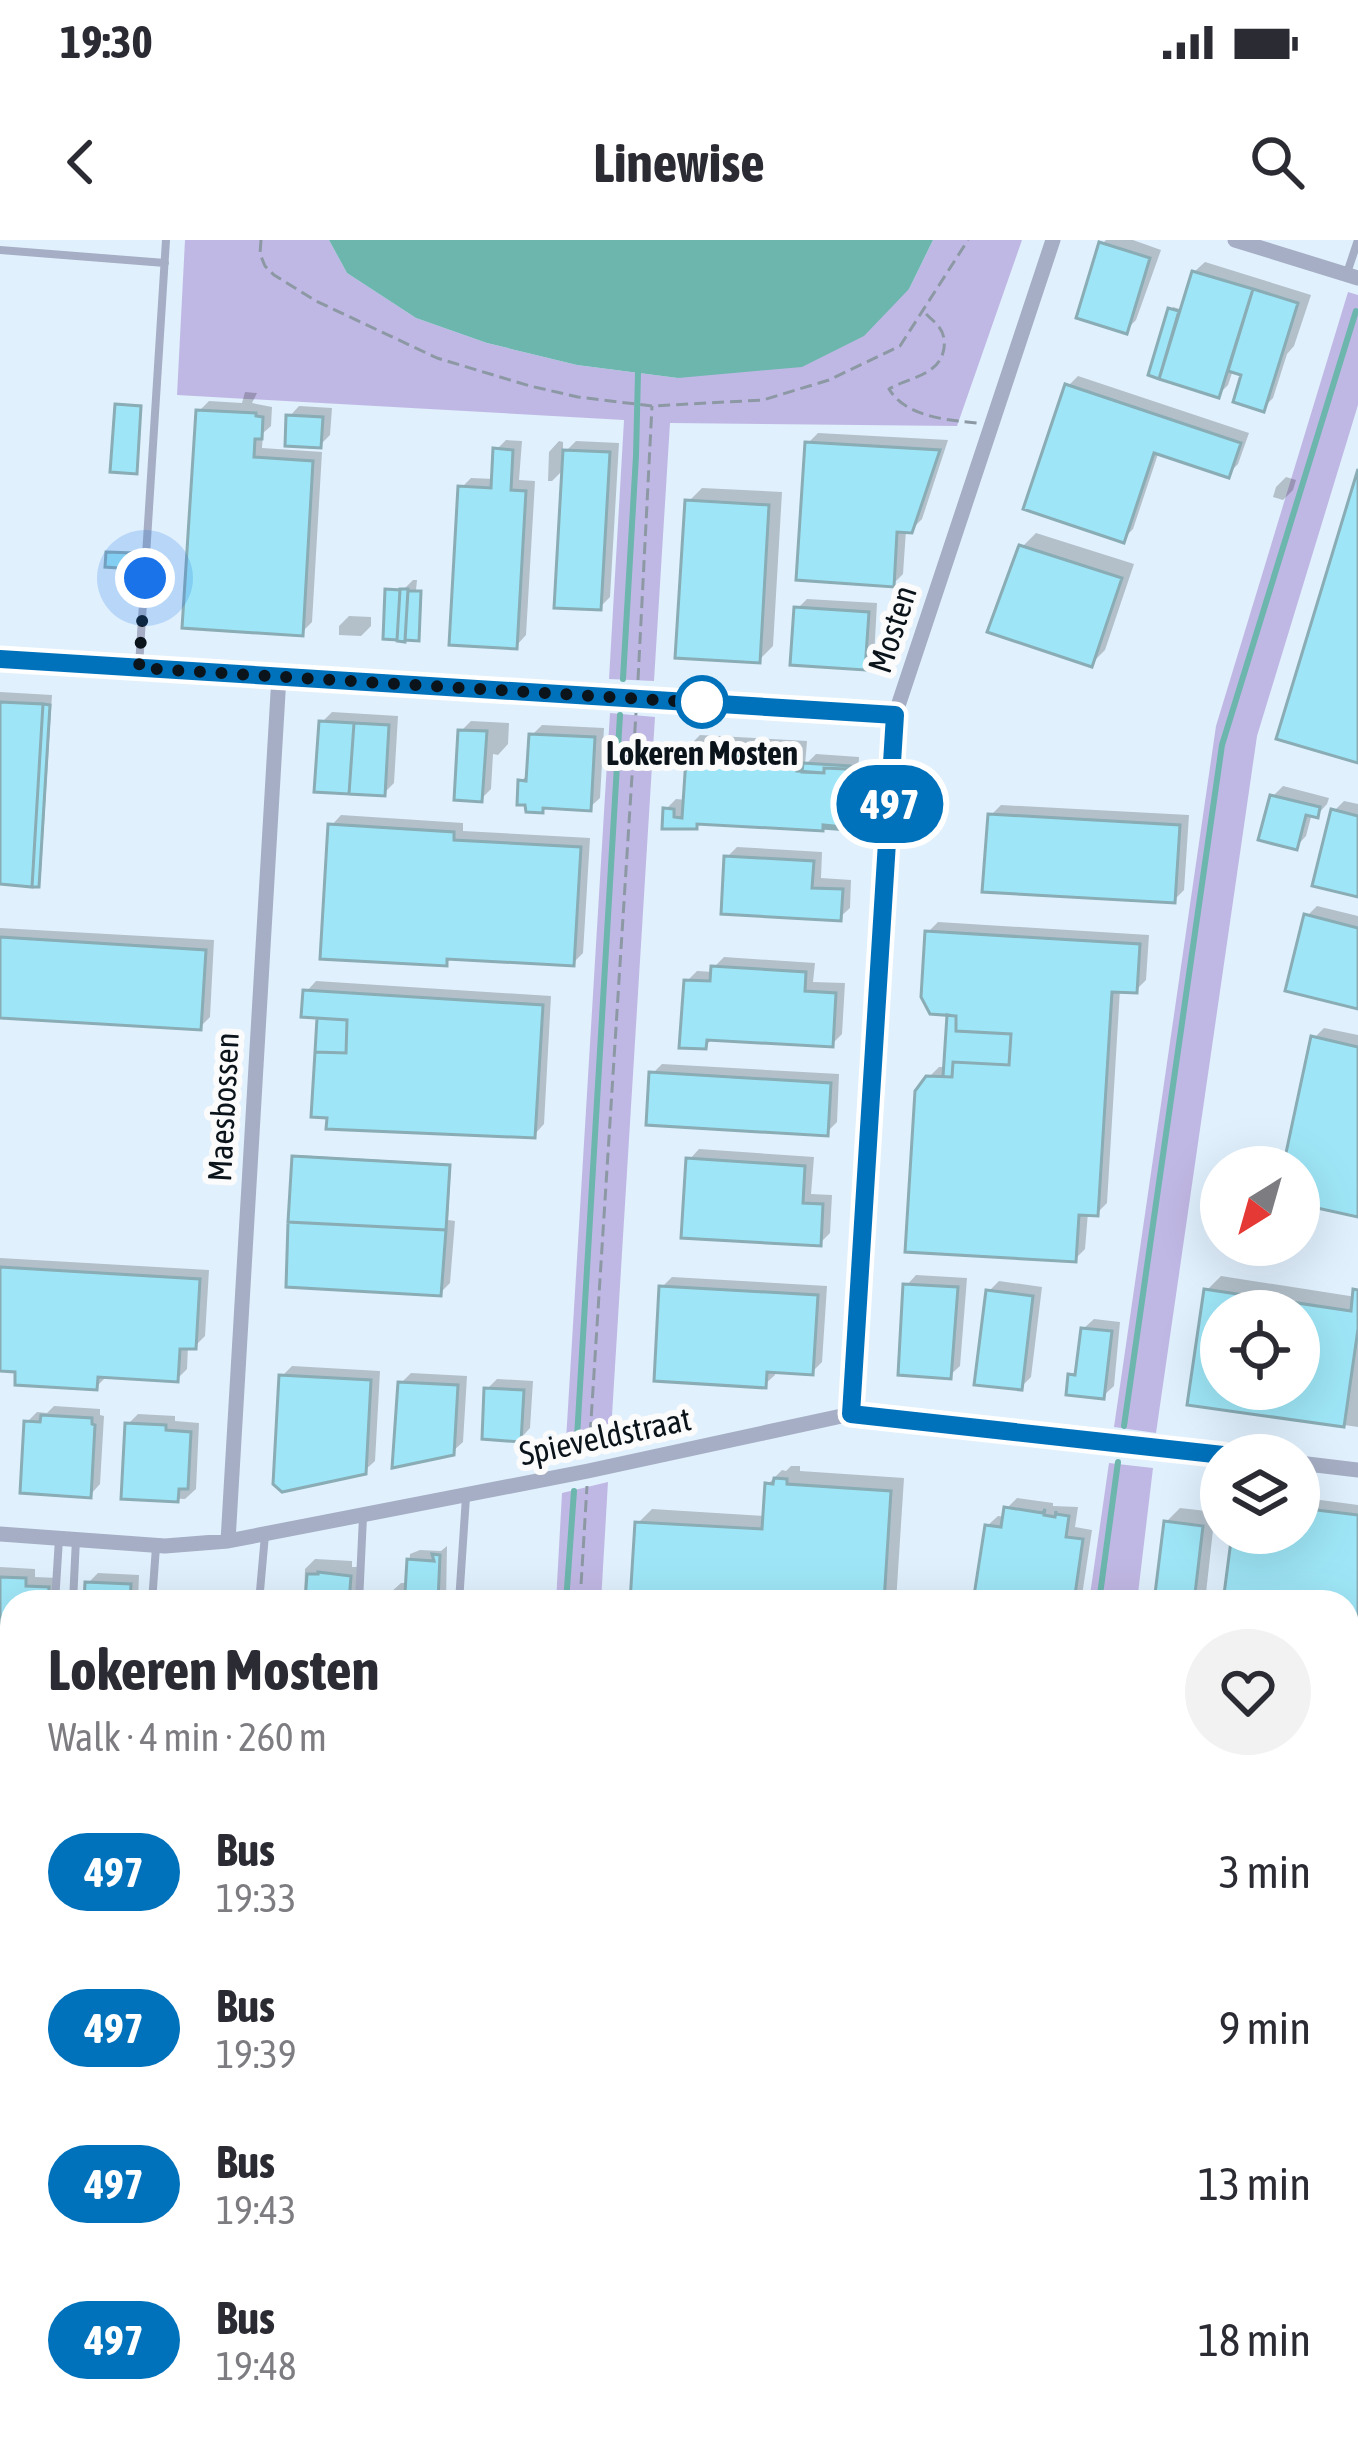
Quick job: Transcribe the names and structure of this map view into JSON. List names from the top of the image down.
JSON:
{
  "streets": {
    "street": ["Mosten", "Maesbossen", "Spieveldstraat"]
  },
  "crossings": [
    ["Mosten", "Spieveldstraat"],
    ["Maesbossen", "Spieveldstraat"]
  ],
  "places": ["Lokeren Mosten"],
  "lines": ["bus line 497"],
  "north": "bottom left",
  "page": {
    "status": "19:30",
    "header": "Linewise",
    "on_map": "497",
    "heading": ["Lokeren Mosten", "Walk · 4 min · 260 m"],
    "list": [
      {
        "mark": "497",
        "name": "Bus",
        "note": "19:33",
        "value": "3 min"
      },
      {
        "mark": "497",
        "name": "Bus",
        "note": "19:39",
        "value": "9 min"
      },
      {
        "mark": "497",
        "name": "Bus",
        "note": "19:43",
        "value": "13 min"
      },
      {
        "mark": "497",
        "name": "Bus",
        "note": "19:48",
        "value": "18 min"
      }
    ]
  }
}
